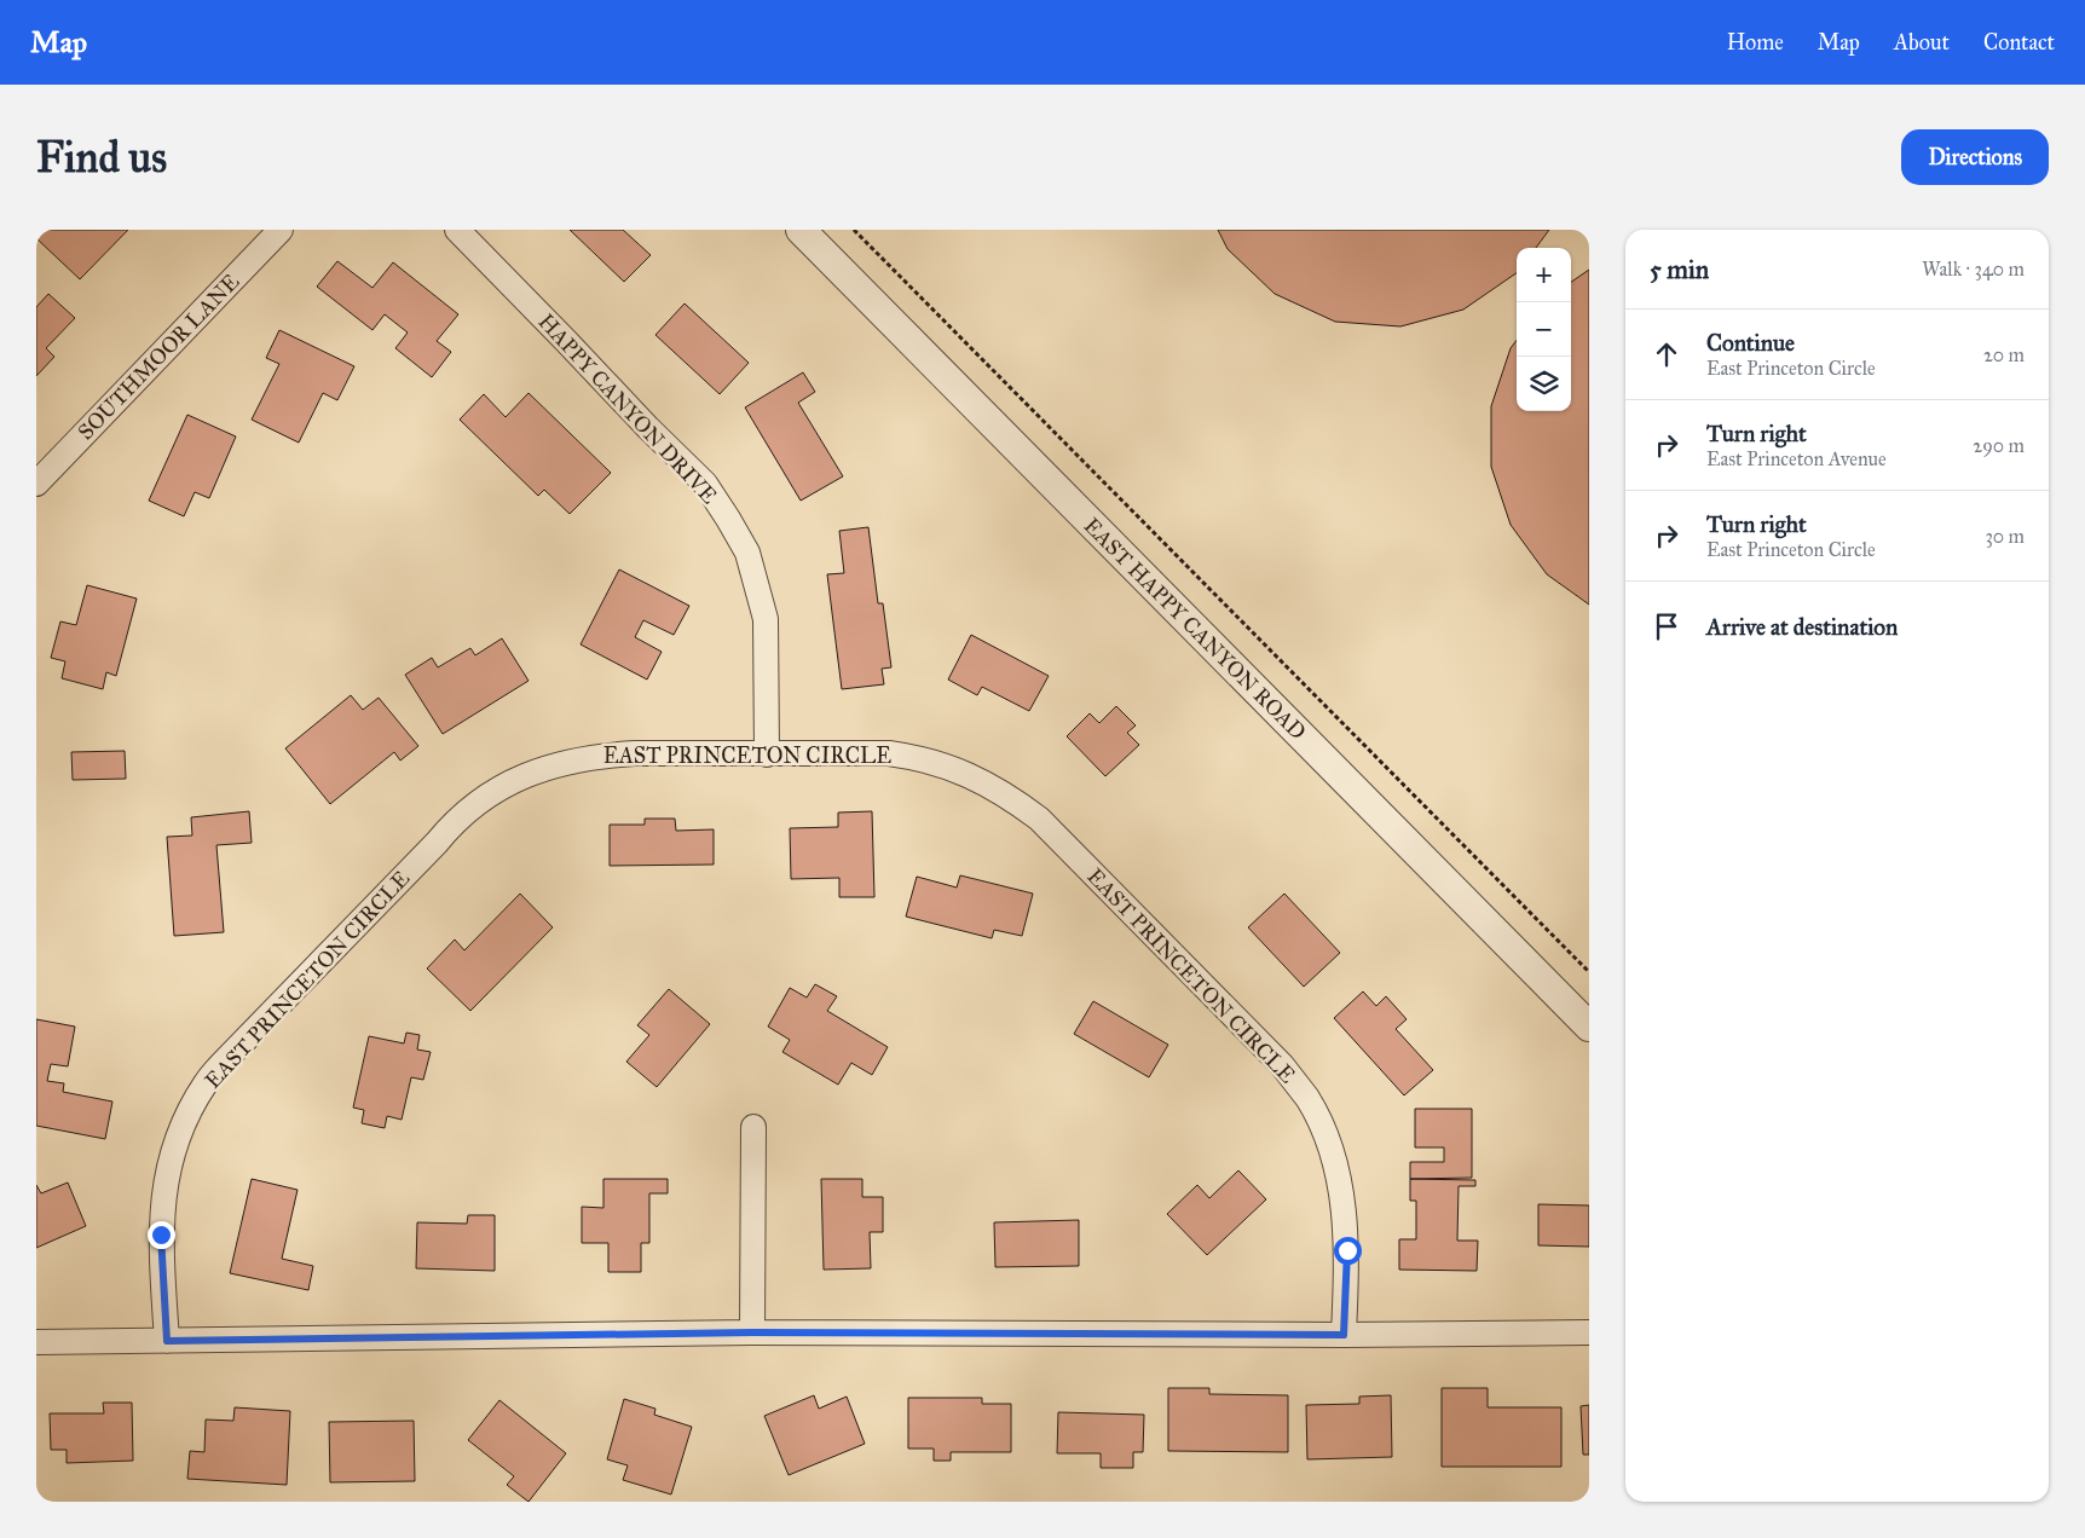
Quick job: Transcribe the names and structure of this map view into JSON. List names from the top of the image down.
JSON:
{
  "streets": {
    "street": [
      "SOUTHMOOR LANE",
      "HAPPY CANYON DRIVE",
      "EAST HAPPY CANYON ROAD",
      "EAST PRINCETON CIRCLE"
    ]
  },
  "crossings": [
    ["HAPPY CANYON DRIVE", "EAST PRINCETON CIRCLE"]
  ],
  "page": {
    "header": "Map",
    "nav": [
      "Home",
      "Map",
      "About",
      "Contact"
    ],
    "buttons": "Directions",
    "title": "Find us",
    "heading": ["5 min", "Walk · 340 m"],
    "map_buttons": ["+", "−"],
    "list": [
      ["Continue", "East Princeton Circle", "20 m"],
      ["Turn right", "East Princeton Avenue", "290 m"],
      ["Turn right", "East Princeton Circle", "30 m"],
      "Arrive at destination"
    ]
  }
}
